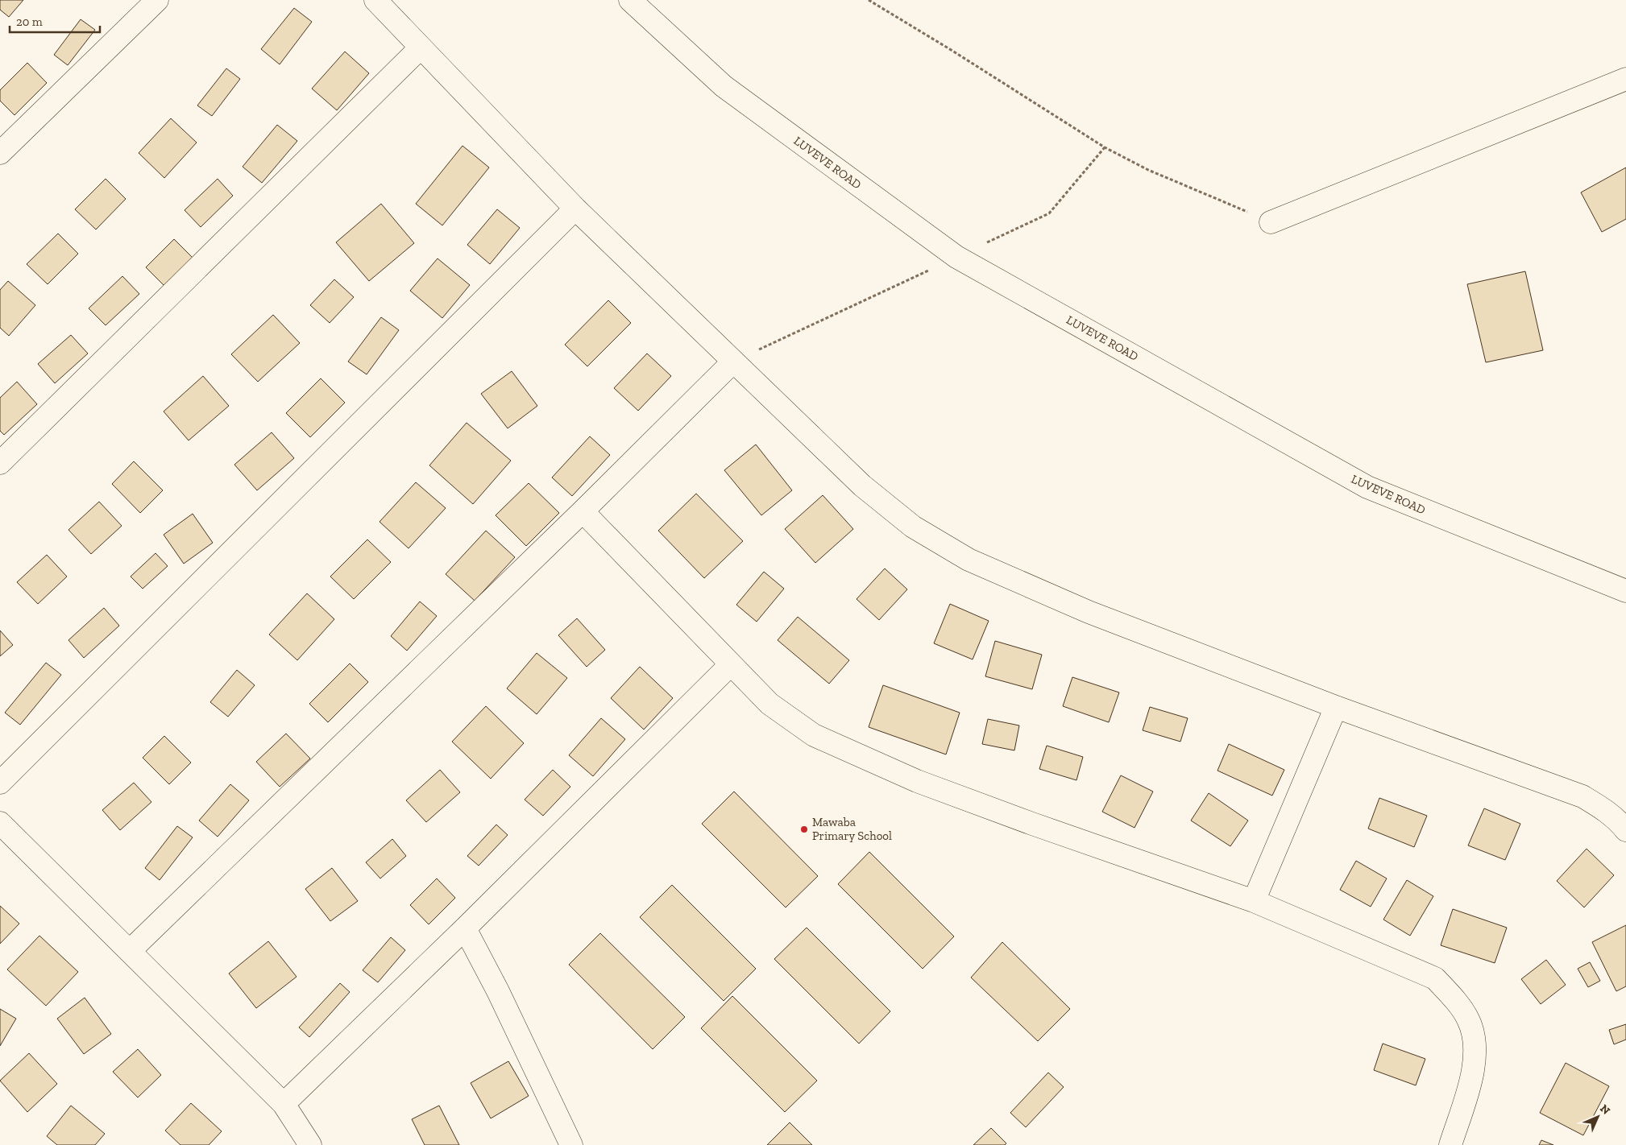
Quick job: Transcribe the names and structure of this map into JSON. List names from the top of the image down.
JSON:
{
  "streets": {
    "street": ["LUVEVE ROAD"]
  },
  "places": ["Mawaba Primary School"],
  "scale_bar": "20 m",
  "north": "top right"
}
